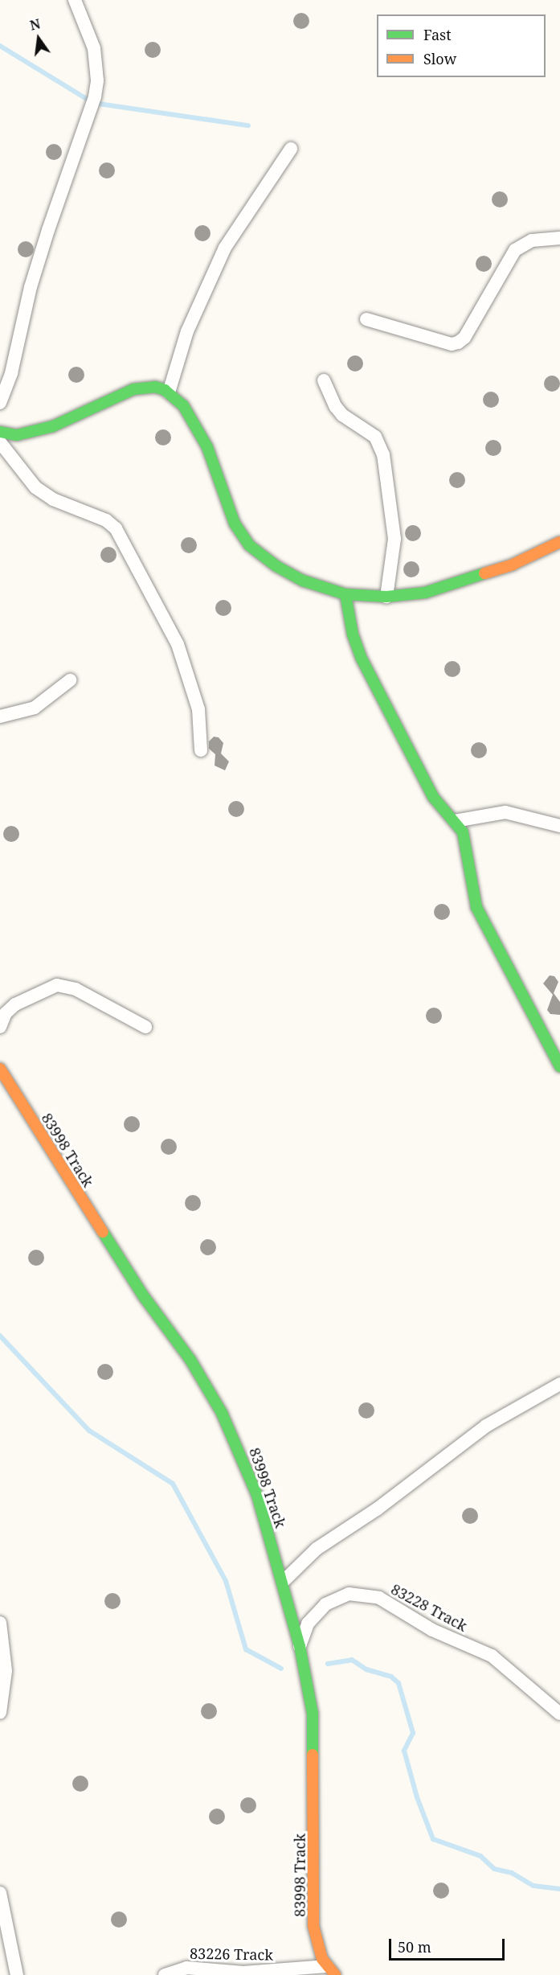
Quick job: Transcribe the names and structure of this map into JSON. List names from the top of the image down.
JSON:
{
  "streets": {
    "street": ["83998 Track", "83228 Track", "83226 Track"]
  },
  "crossings": [
    ["83998 Track", "83228 Track"],
    ["83998 Track", "83226 Track"]
  ],
  "legend": ["Fast", "Slow"],
  "scale_bar": "50 m",
  "north": "top"
}
